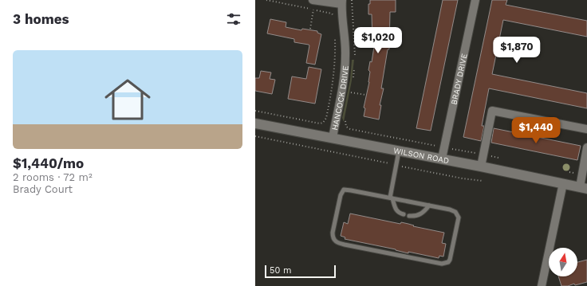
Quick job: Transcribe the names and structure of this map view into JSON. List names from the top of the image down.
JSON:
{
  "streets": {
    "street": ["BRADY DRIVE", "HANCOCK DRIVE", "WILSON ROAD"]
  },
  "crossings": [
    ["BRADY DRIVE", "WILSON ROAD"],
    ["HANCOCK DRIVE", "WILSON ROAD"]
  ],
  "scale_bar": "50 m",
  "north": "top",
  "page": {
    "heading": "3 homes",
    "price": ["$1,020", "$1,870", "$1,440"],
    "list": [
      {
        "name": "$1,440/mo",
        "note": "2 rooms · 72 m² · Brady Court"
      }
    ],
    "scale": "50 m"
  }
}
